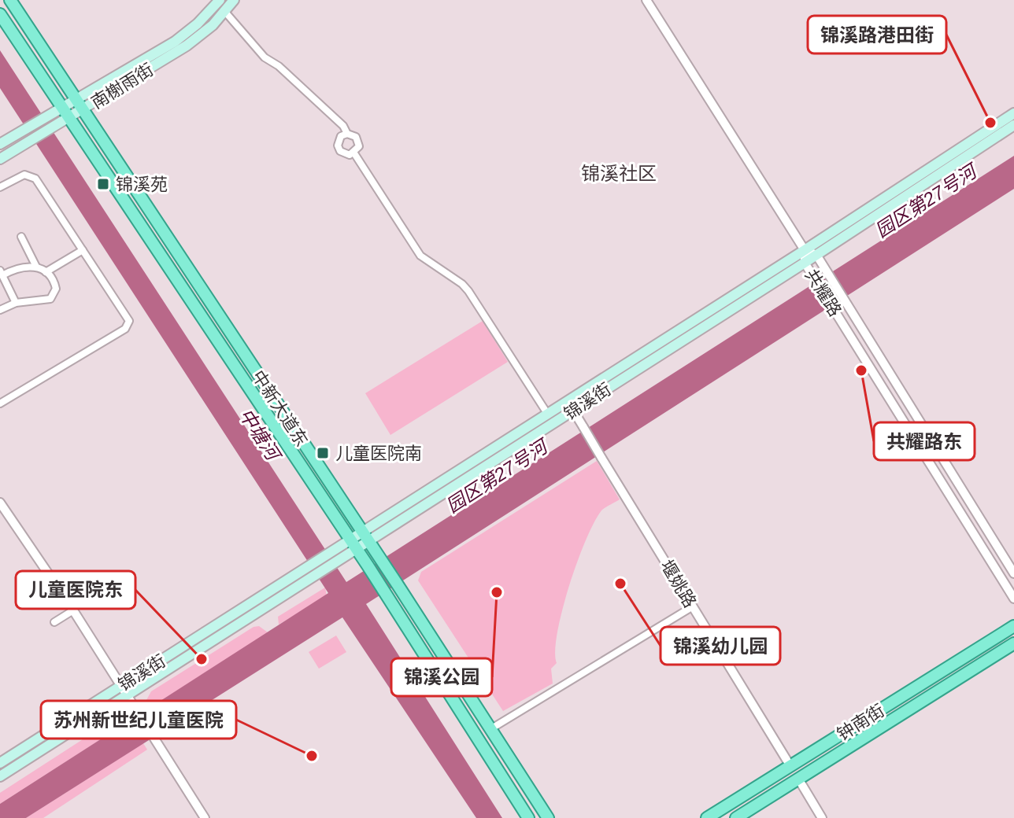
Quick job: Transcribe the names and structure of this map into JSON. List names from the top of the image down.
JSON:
{
  "streets": {
    "main road": [
      "南榭雨街",
      "锦溪街",
      "中新大道东",
      "钟南街"
    ],
    "street": ["共耀路", "堰姚路"]
  },
  "crossings": [
    ["南榭雨街", "中新大道东"],
    ["共耀路", "锦溪街"],
    ["锦溪街", "中新大道东"],
    ["锦溪街", "堰姚路"],
    ["堰姚路", "钟南街"]
  ],
  "districts": ["锦溪社区"],
  "water": ["园区第27号河", "中塘河"],
  "places": {
    "other": [
      "锦溪路港田街",
      "共耀路东",
      "锦溪幼儿园",
      "锦溪公园",
      "儿童医院东",
      "苏州新世纪儿童医院"
    ],
    "transit": ["锦溪苑", "儿童医院南"]
  }
}
